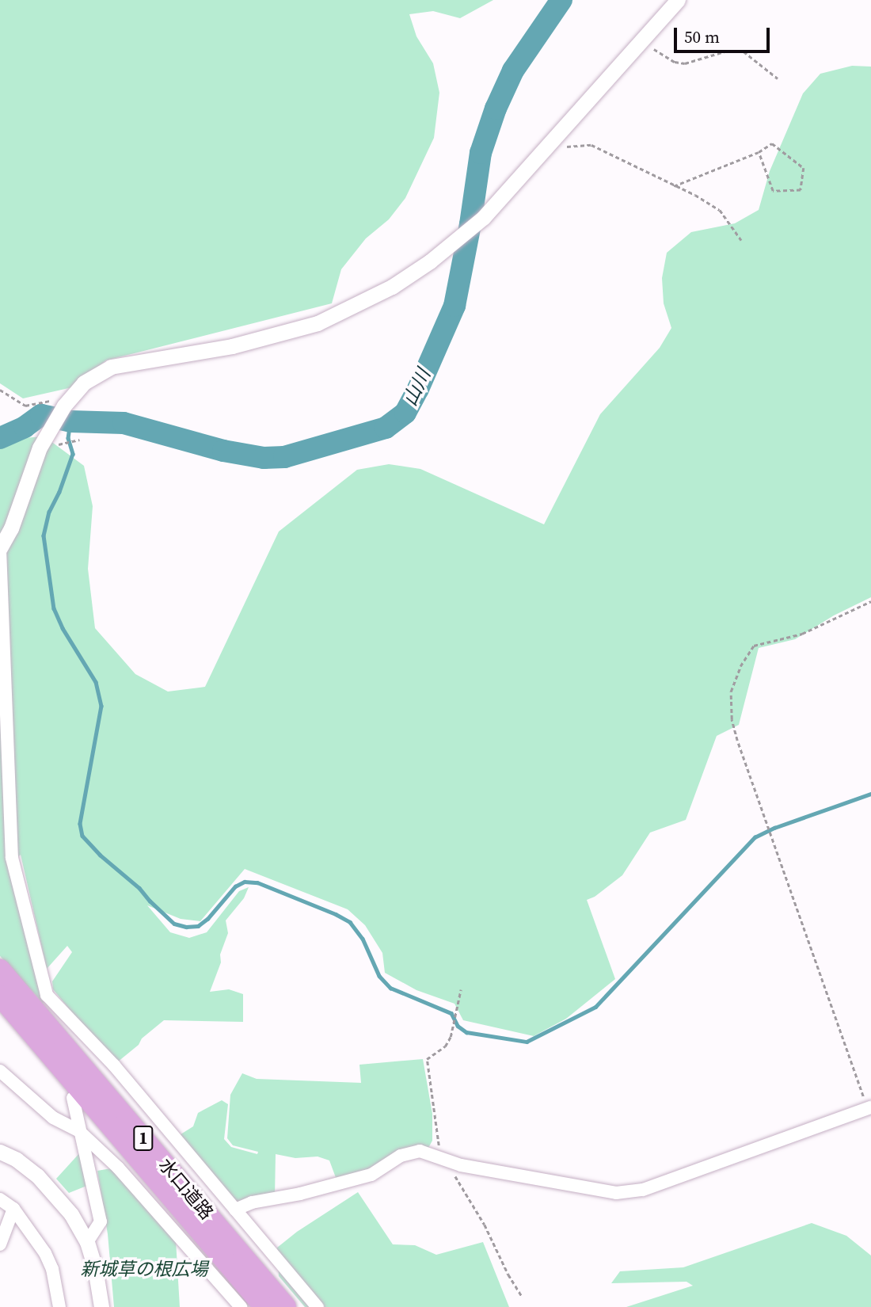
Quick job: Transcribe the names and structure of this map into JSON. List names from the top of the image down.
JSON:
{
  "streets": {
    "highway": ["1", "水口道路"]
  },
  "water": ["山川"],
  "parks": ["新城草の根広場"],
  "scale_bar": "50 m"
}
